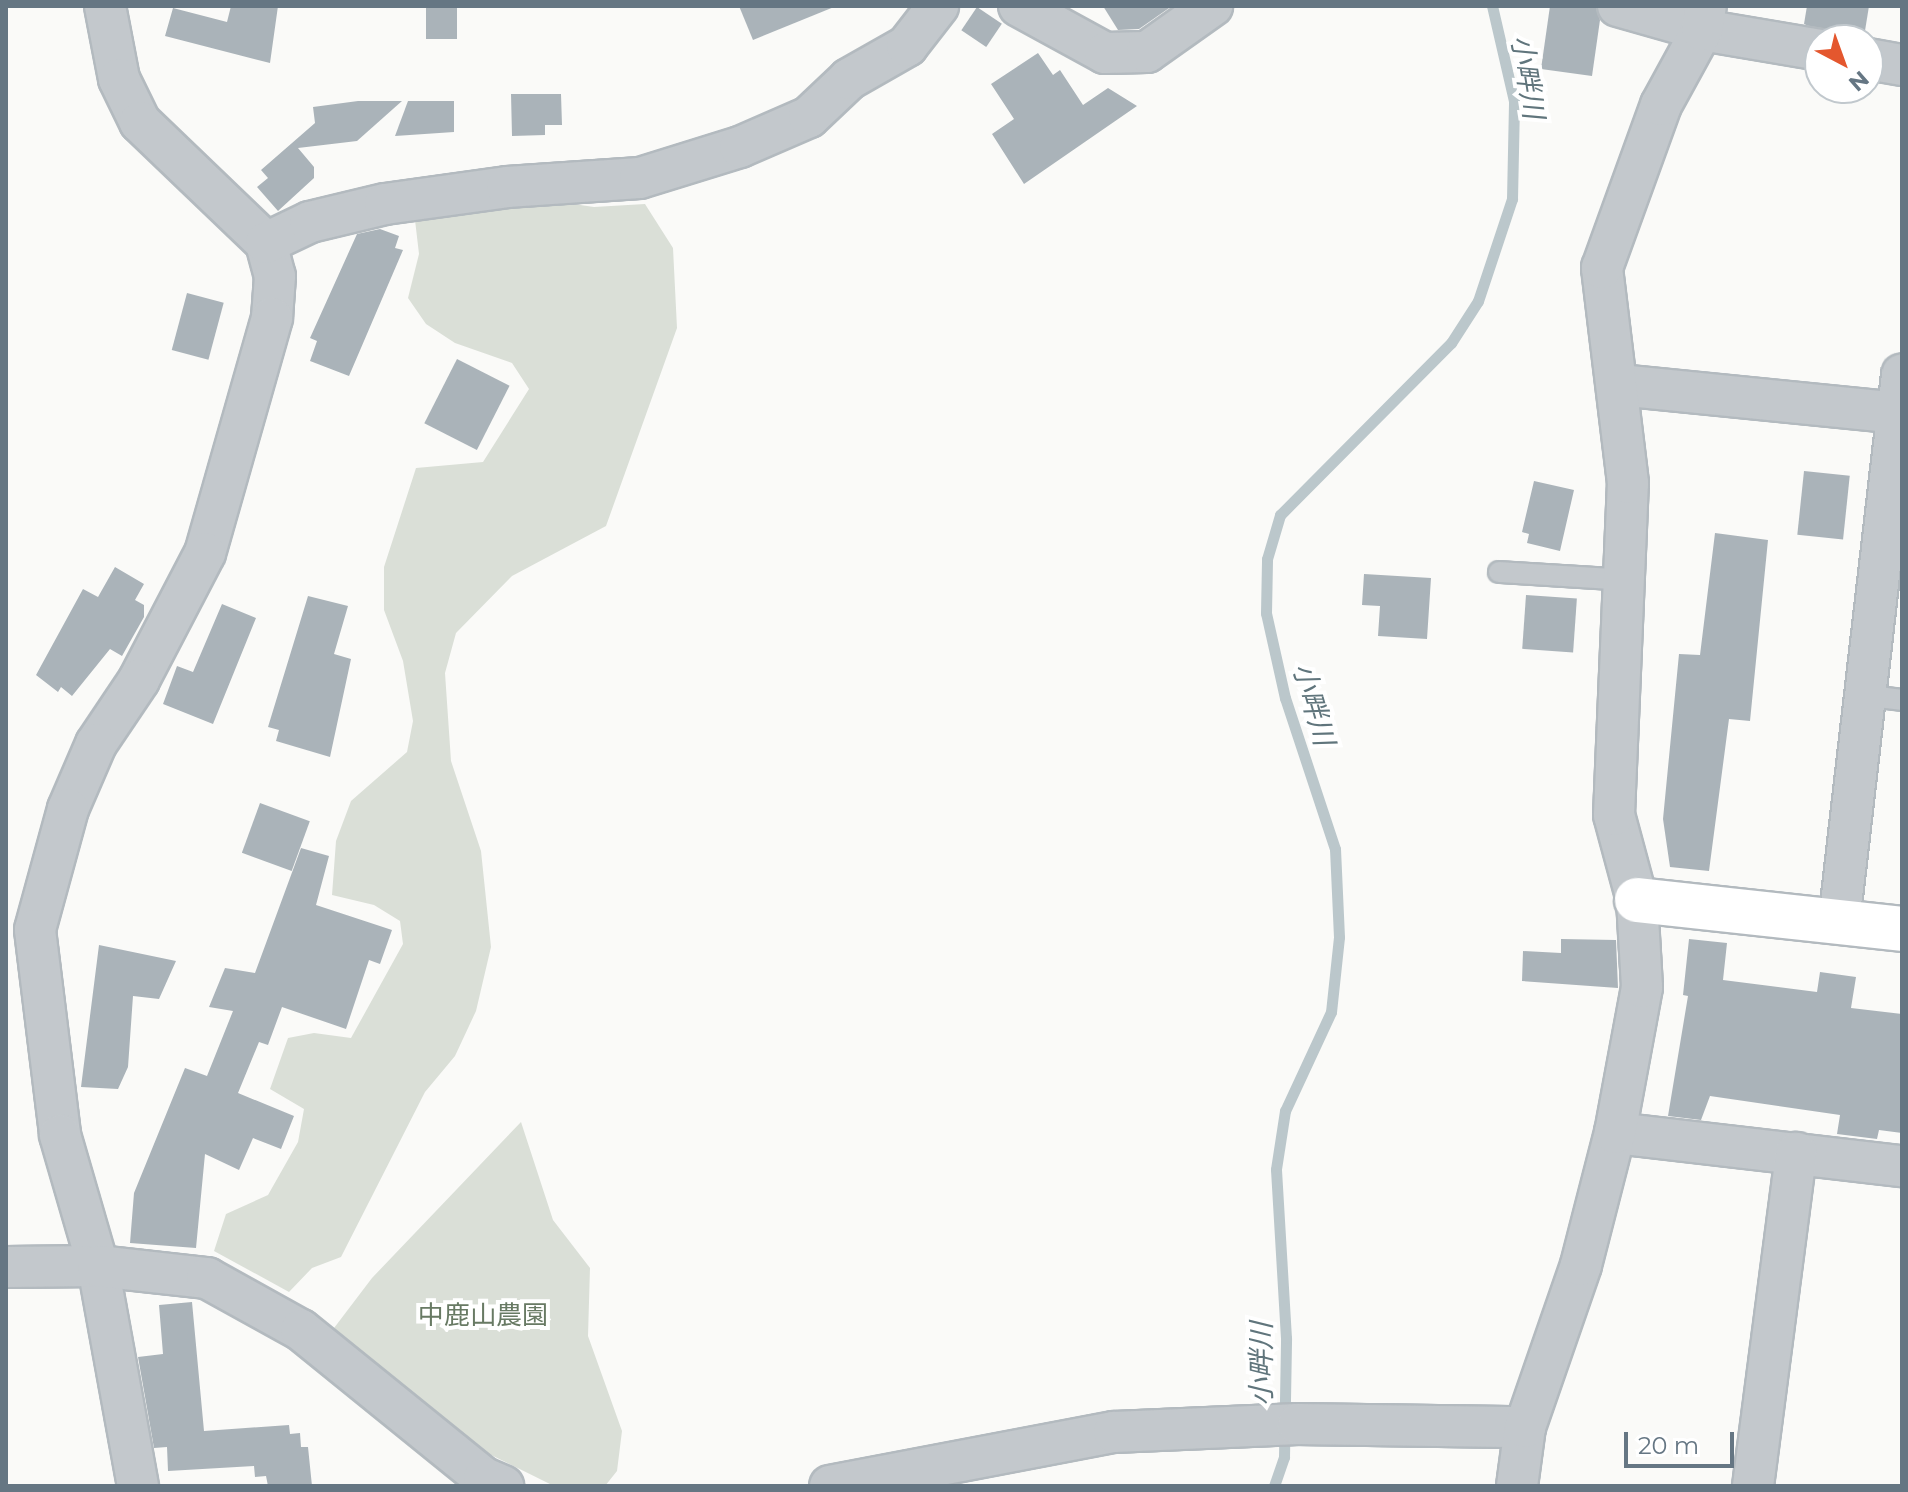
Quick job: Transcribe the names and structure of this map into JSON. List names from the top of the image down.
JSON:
{
  "water": ["小畔川"],
  "parks": ["中鹿山農園"],
  "scale_bar": "20 m",
  "north": "bottom right"
}
